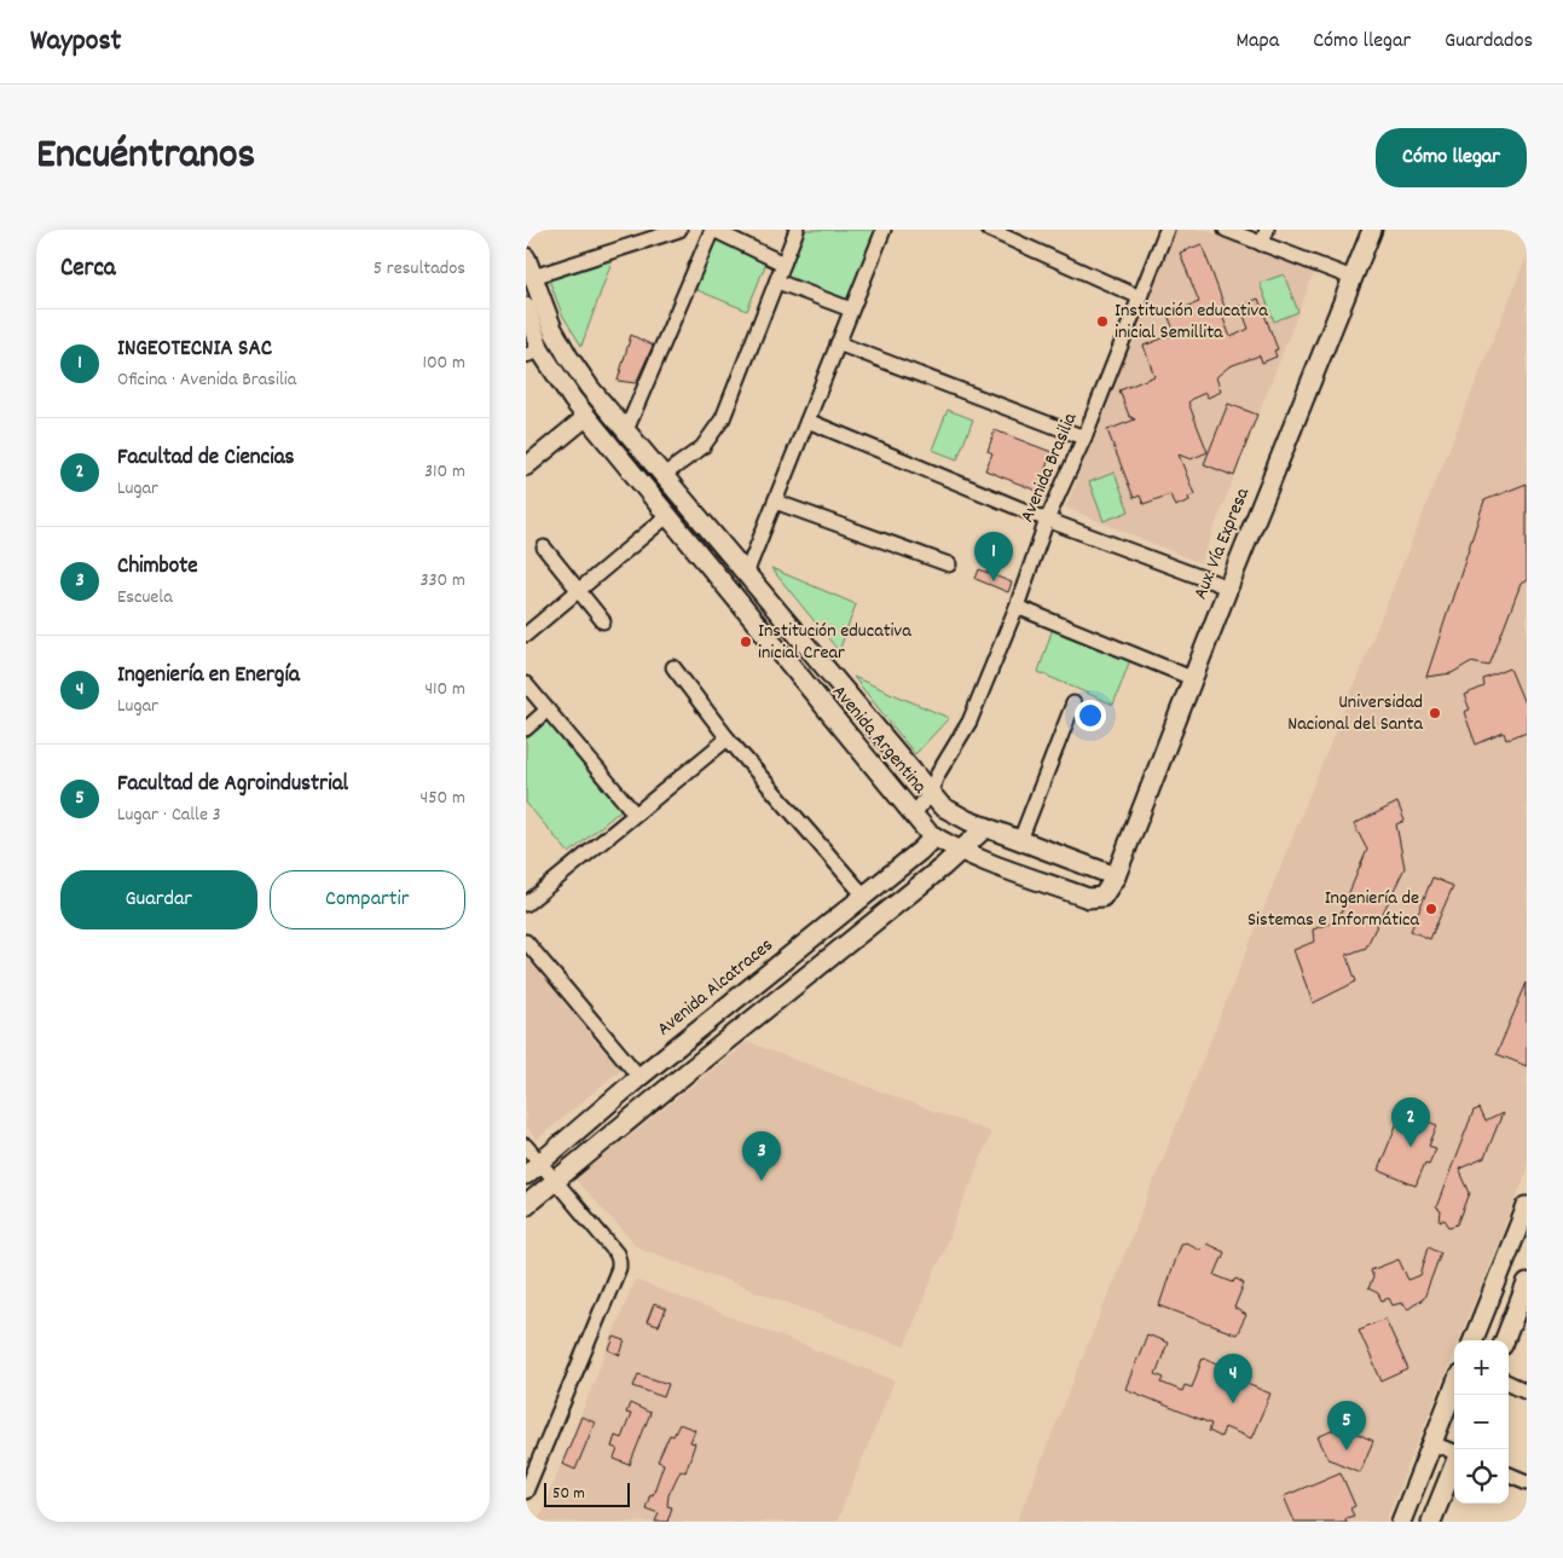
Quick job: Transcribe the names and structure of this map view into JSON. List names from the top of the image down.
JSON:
{
  "streets": {
    "main road": ["Aux. Vía Expresa", "Avenida Argentina", "Avenida Alcatraces"],
    "street": ["Avenida Brasilia"]
  },
  "crossings": [
    ["Avenida Brasilia", "Avenida Argentina"],
    ["Aux. Vía Expresa", "Avenida Argentina"],
    ["Avenida Argentina", "Avenida Alcatraces"]
  ],
  "places": [
    "Institución educativa inicial Semillita",
    "Institución educativa inicial Crear",
    "Universidad Nacional del Santa",
    "Ingeniería de Sistemas e Informática"
  ],
  "scale_bar": "50 m",
  "page": {
    "header": "Waypost",
    "nav": ["Mapa", "Cómo llegar", "Guardados"],
    "title": "Encuéntranos",
    "buttons": [
      "Cómo llegar",
      ["Guardar", "Compartir"]
    ],
    "heading": ["Cerca", "5 resultados"],
    "list": [
      {
        "mark": "1",
        "name": "INGEOTECNIA SAC",
        "note": "Oficina · Avenida Brasilia",
        "value": "100 m"
      },
      {
        "mark": "2",
        "name": "Facultad de Ciencias",
        "note": "Lugar",
        "value": "310 m"
      },
      {
        "mark": "3",
        "name": "Chimbote",
        "note": "Escuela",
        "value": "330 m"
      },
      {
        "mark": "4",
        "name": "Ingeniería en Energía",
        "note": "Lugar",
        "value": "410 m"
      },
      {
        "mark": "5",
        "name": "Facultad de Agroindustrial",
        "note": "Lugar · Calle 3",
        "value": "450 m"
      }
    ],
    "pins": [
      "1",
      "2",
      "3",
      "4",
      "5"
    ],
    "map_buttons": ["+", "−"],
    "scale": "50 m"
  }
}
